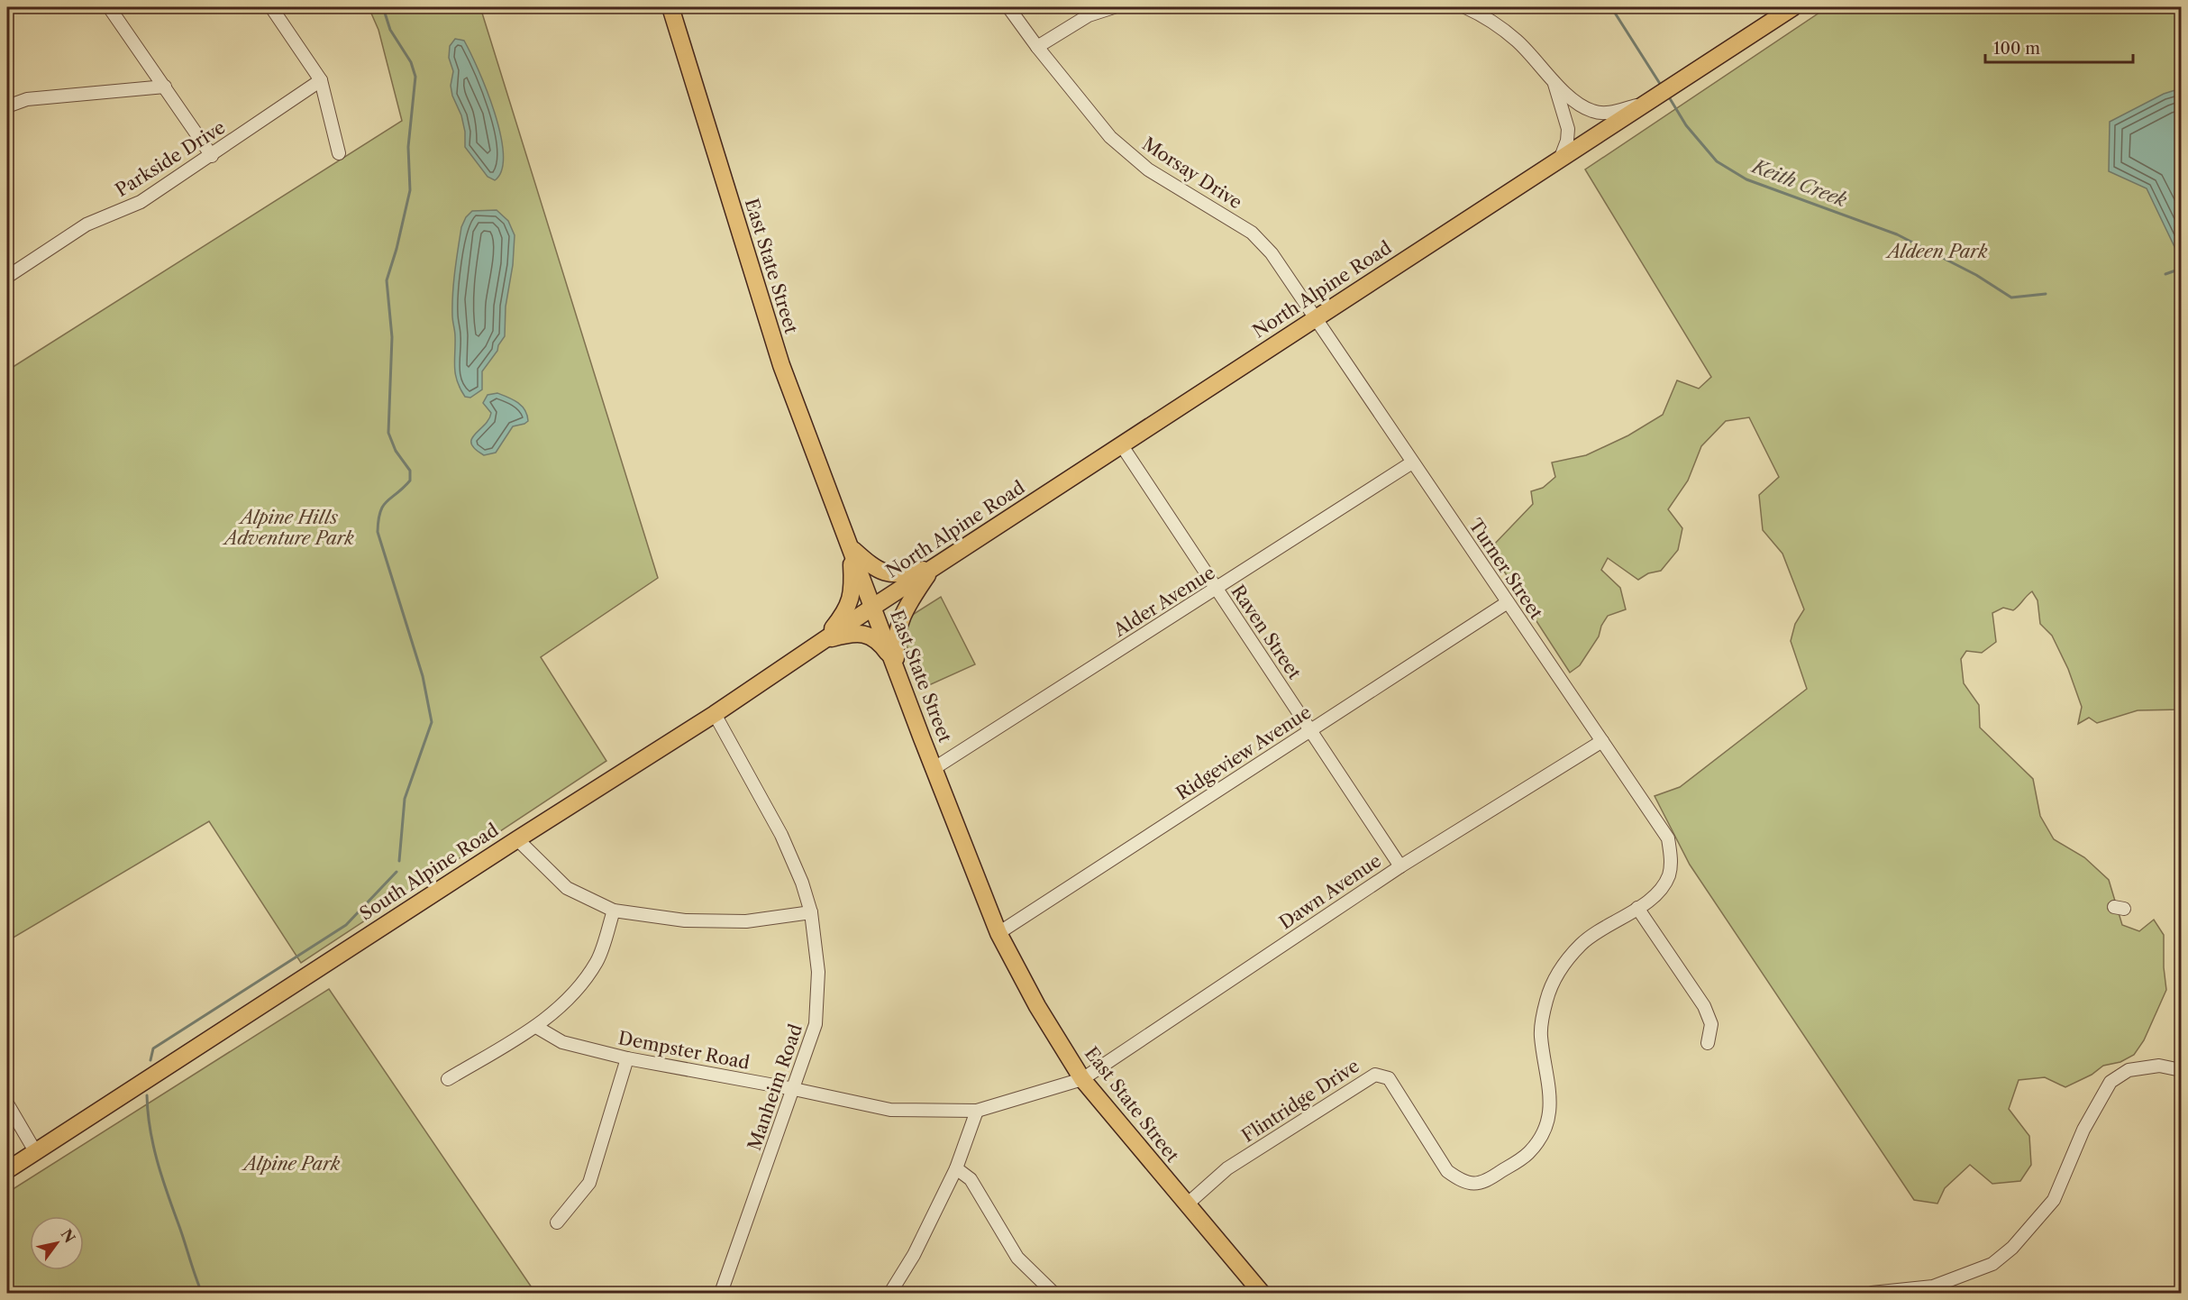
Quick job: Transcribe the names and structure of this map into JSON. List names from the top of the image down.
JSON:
{
  "streets": {
    "main road": ["East State Street", "North Alpine Road", "South Alpine Road"],
    "street": [
      "Parkside Drive",
      "Morsay Drive",
      "Turner Street",
      "Alder Avenue",
      "Raven Street",
      "Ridgeview Avenue",
      "Dawn Avenue",
      "Dempster Road",
      "Manheim Road",
      "Flintridge Drive"
    ]
  },
  "crossings": [
    ["Morsay Drive", "North Alpine Road"],
    ["Morsay Drive", "Turner Street"],
    ["East State Street", "North Alpine Road"],
    ["East State Street", "Alder Avenue"],
    ["East State Street", "Ridgeview Avenue"],
    ["East State Street", "South Alpine Road"],
    ["East State Street", "Dawn Avenue"],
    ["East State Street", "Dempster Road"],
    ["East State Street", "Flintridge Drive"],
    ["North Alpine Road", "Turner Street"],
    ["North Alpine Road", "Raven Street"],
    ["North Alpine Road", "South Alpine Road"],
    ["Turner Street", "Alder Avenue"],
    ["Turner Street", "Ridgeview Avenue"],
    ["Turner Street", "Dawn Avenue"],
    ["Turner Street", "Flintridge Drive"],
    ["Alder Avenue", "Raven Street"],
    ["Raven Street", "Ridgeview Avenue"],
    ["Raven Street", "Dawn Avenue"],
    ["South Alpine Road", "Manheim Road"],
    ["Dawn Avenue", "Dempster Road"],
    ["Dempster Road", "Manheim Road"]
  ],
  "water": ["Keith Creek"],
  "parks": ["Aldeen Park", "Alpine Hills Adventure Park", "Alpine Park"],
  "scale_bar": "100 m",
  "north": "top right"
}
